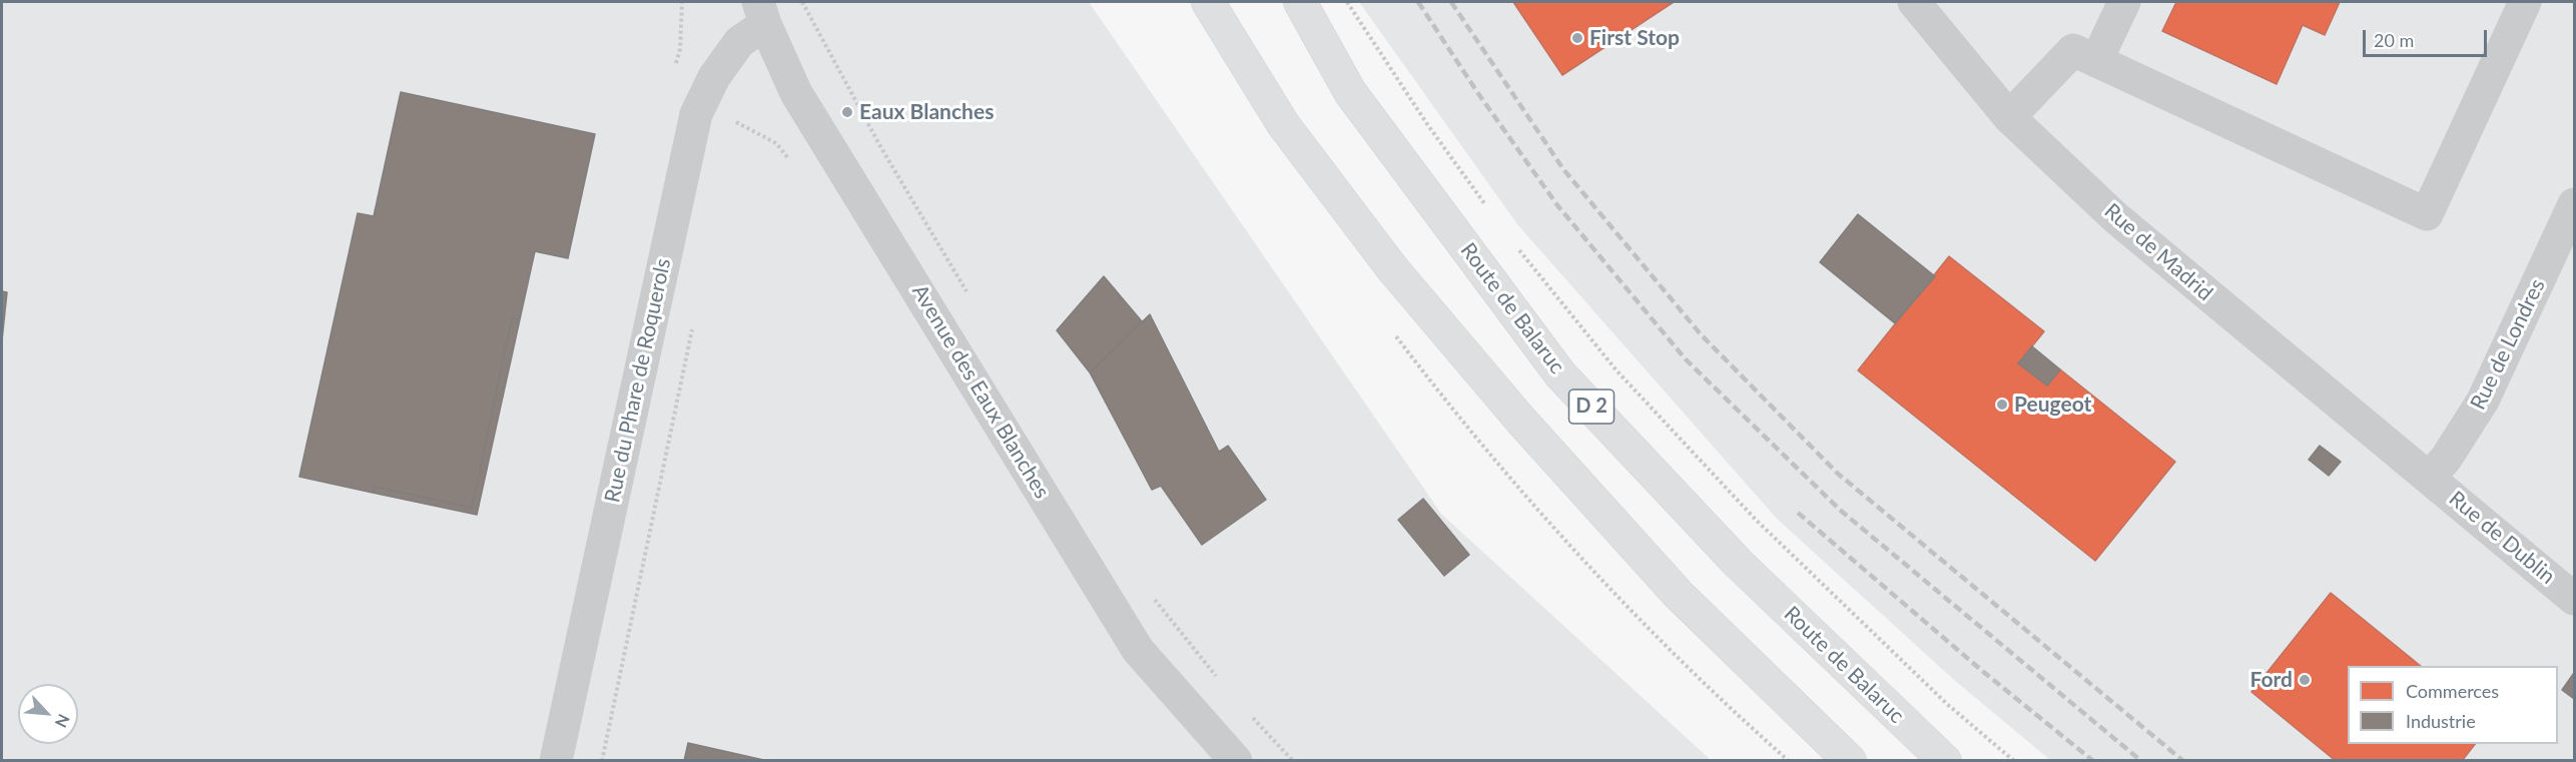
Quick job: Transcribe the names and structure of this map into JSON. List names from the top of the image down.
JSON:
{
  "streets": {
    "main road": ["Route de Balaruc", "D 2"],
    "street": [
      "Rue de Madrid",
      "Rue de Londres",
      "Rue du Phare de Roquerols",
      "Avenue des Eaux Blanches",
      "Rue de Dublin"
    ]
  },
  "crossings": [
    ["Rue de Madrid", "Rue de Londres"],
    ["Rue de Madrid", "Rue de Dublin"],
    ["Rue de Londres", "Rue de Dublin"],
    ["Rue du Phare de Roquerols", "Avenue des Eaux Blanches"]
  ],
  "places": [
    "First Stop",
    "Eaux Blanches",
    "Peugeot",
    "Ford"
  ],
  "legend": ["Commerces", "Industrie"],
  "scale_bar": "20 m",
  "north": "bottom right"
}
